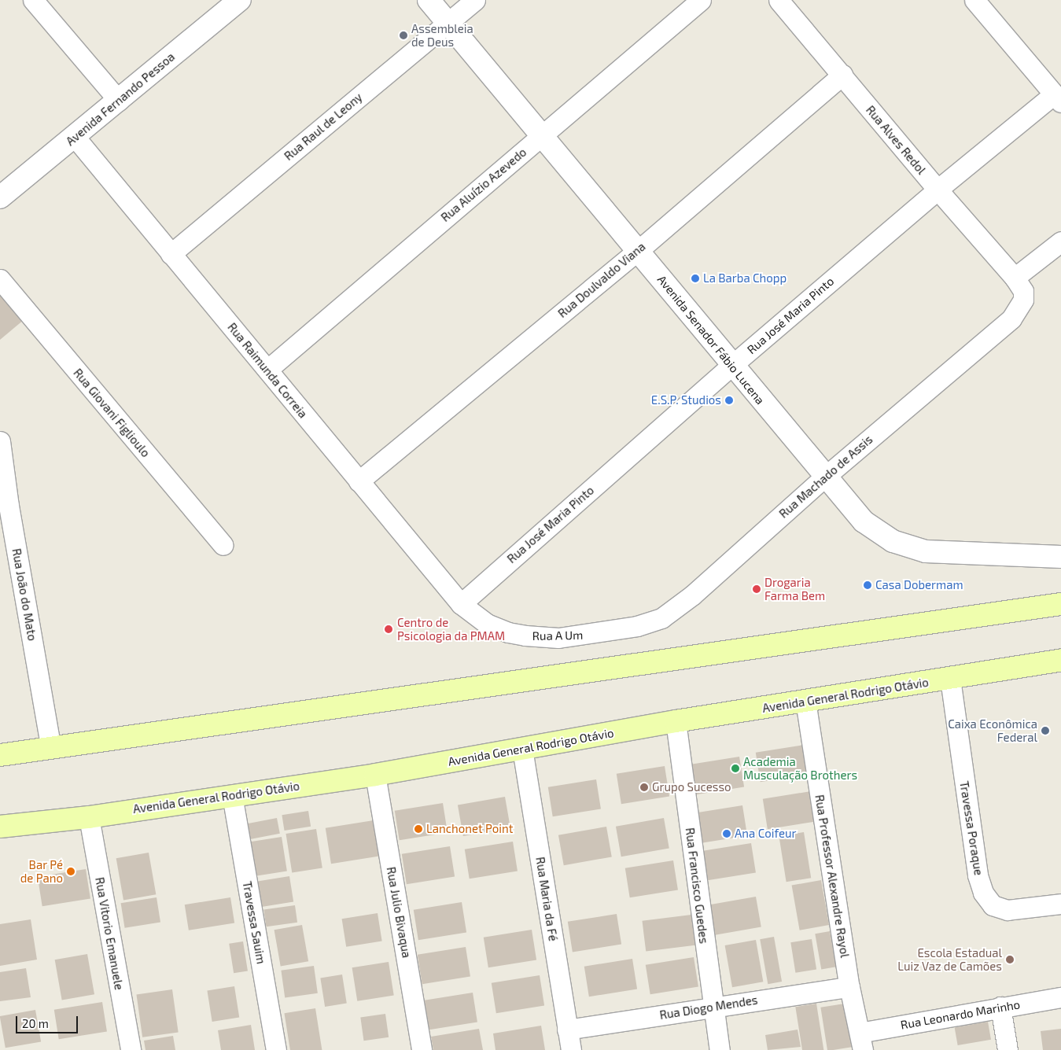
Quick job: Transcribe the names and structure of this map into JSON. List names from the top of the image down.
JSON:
{
  "streets": {
    "main road": ["Avenida General Rodrigo Otávio"],
    "street": [
      "Avenida Fernando Pessoa",
      "Rua Raul de Leony",
      "Rua Alves Redol",
      "Rua Aluízio Azevedo",
      "Rua Doulvaldo Viana",
      "Rua José Maria Pinto",
      "Avenida Senador Fábio Lucena",
      "Rua Raimunda Correia",
      "Rua Giovani Figlioulo",
      "Rua Machado de Assis",
      "Rua João do Mato",
      "Rua A Um",
      "Travessa Poraque",
      "Rua Professor Alexandre Rayol",
      "Rua Francisco Guedes",
      "Rua Maria da Fé",
      "Rua Julio Bivaqua",
      "Travessa Sauim",
      "Rua Vitorio Emanuele",
      "Rua Diogo Mendes",
      "Rua Leonardo Marinho"
    ]
  },
  "crossings": [
    ["Avenida Fernando Pessoa", "Rua Raimunda Correia"],
    ["Rua Raul de Leony", "Avenida Senador Fábio Lucena"],
    ["Rua Raul de Leony", "Rua Raimunda Correia"],
    ["Rua Alves Redol", "Rua Doulvaldo Viana"],
    ["Rua Alves Redol", "Rua José Maria Pinto"],
    ["Rua Alves Redol", "Rua Machado de Assis"],
    ["Rua Aluízio Azevedo", "Avenida Senador Fábio Lucena"],
    ["Rua Aluízio Azevedo", "Rua Raimunda Correia"],
    ["Rua Doulvaldo Viana", "Avenida Senador Fábio Lucena"],
    ["Rua Doulvaldo Viana", "Rua Raimunda Correia"],
    ["Rua José Maria Pinto", "Avenida Senador Fábio Lucena"],
    ["Rua José Maria Pinto", "Rua Raimunda Correia"],
    ["Rua José Maria Pinto", "Rua A Um"],
    ["Avenida Senador Fábio Lucena", "Rua Machado de Assis"],
    ["Rua Raimunda Correia", "Rua A Um"],
    ["Rua Machado de Assis", "Rua A Um"],
    ["Avenida General Rodrigo Otávio", "Travessa Poraque"],
    ["Avenida General Rodrigo Otávio", "Rua Professor Alexandre Rayol"],
    ["Avenida General Rodrigo Otávio", "Rua Francisco Guedes"],
    ["Avenida General Rodrigo Otávio", "Rua Maria da Fé"],
    ["Avenida General Rodrigo Otávio", "Rua Julio Bivaqua"],
    ["Avenida General Rodrigo Otávio", "Travessa Sauim"],
    ["Avenida General Rodrigo Otávio", "Rua Vitorio Emanuele"],
    ["Rua Professor Alexandre Rayol", "Rua Diogo Mendes"],
    ["Rua Professor Alexandre Rayol", "Rua Leonardo Marinho"],
    ["Rua Francisco Guedes", "Rua Diogo Mendes"],
    ["Rua Maria da Fé", "Rua Diogo Mendes"]
  ],
  "places": [
    "Assembleia de Deus",
    "La Barba Chopp",
    "E.S.P. Studios",
    "Casa Dobermam",
    "Drogaria Farma Bem",
    "Centro de Psicologia da PMAM",
    "Caixa Econômica Federal",
    "Academia Musculação Brothers",
    "Grupo Sucesso",
    "Lanchonet Point",
    "Ana Coifeur",
    "Bar Pé de Pano",
    "Escola Estadual Luiz Vaz de Camões"
  ],
  "scale_bar": "20 m"
}
